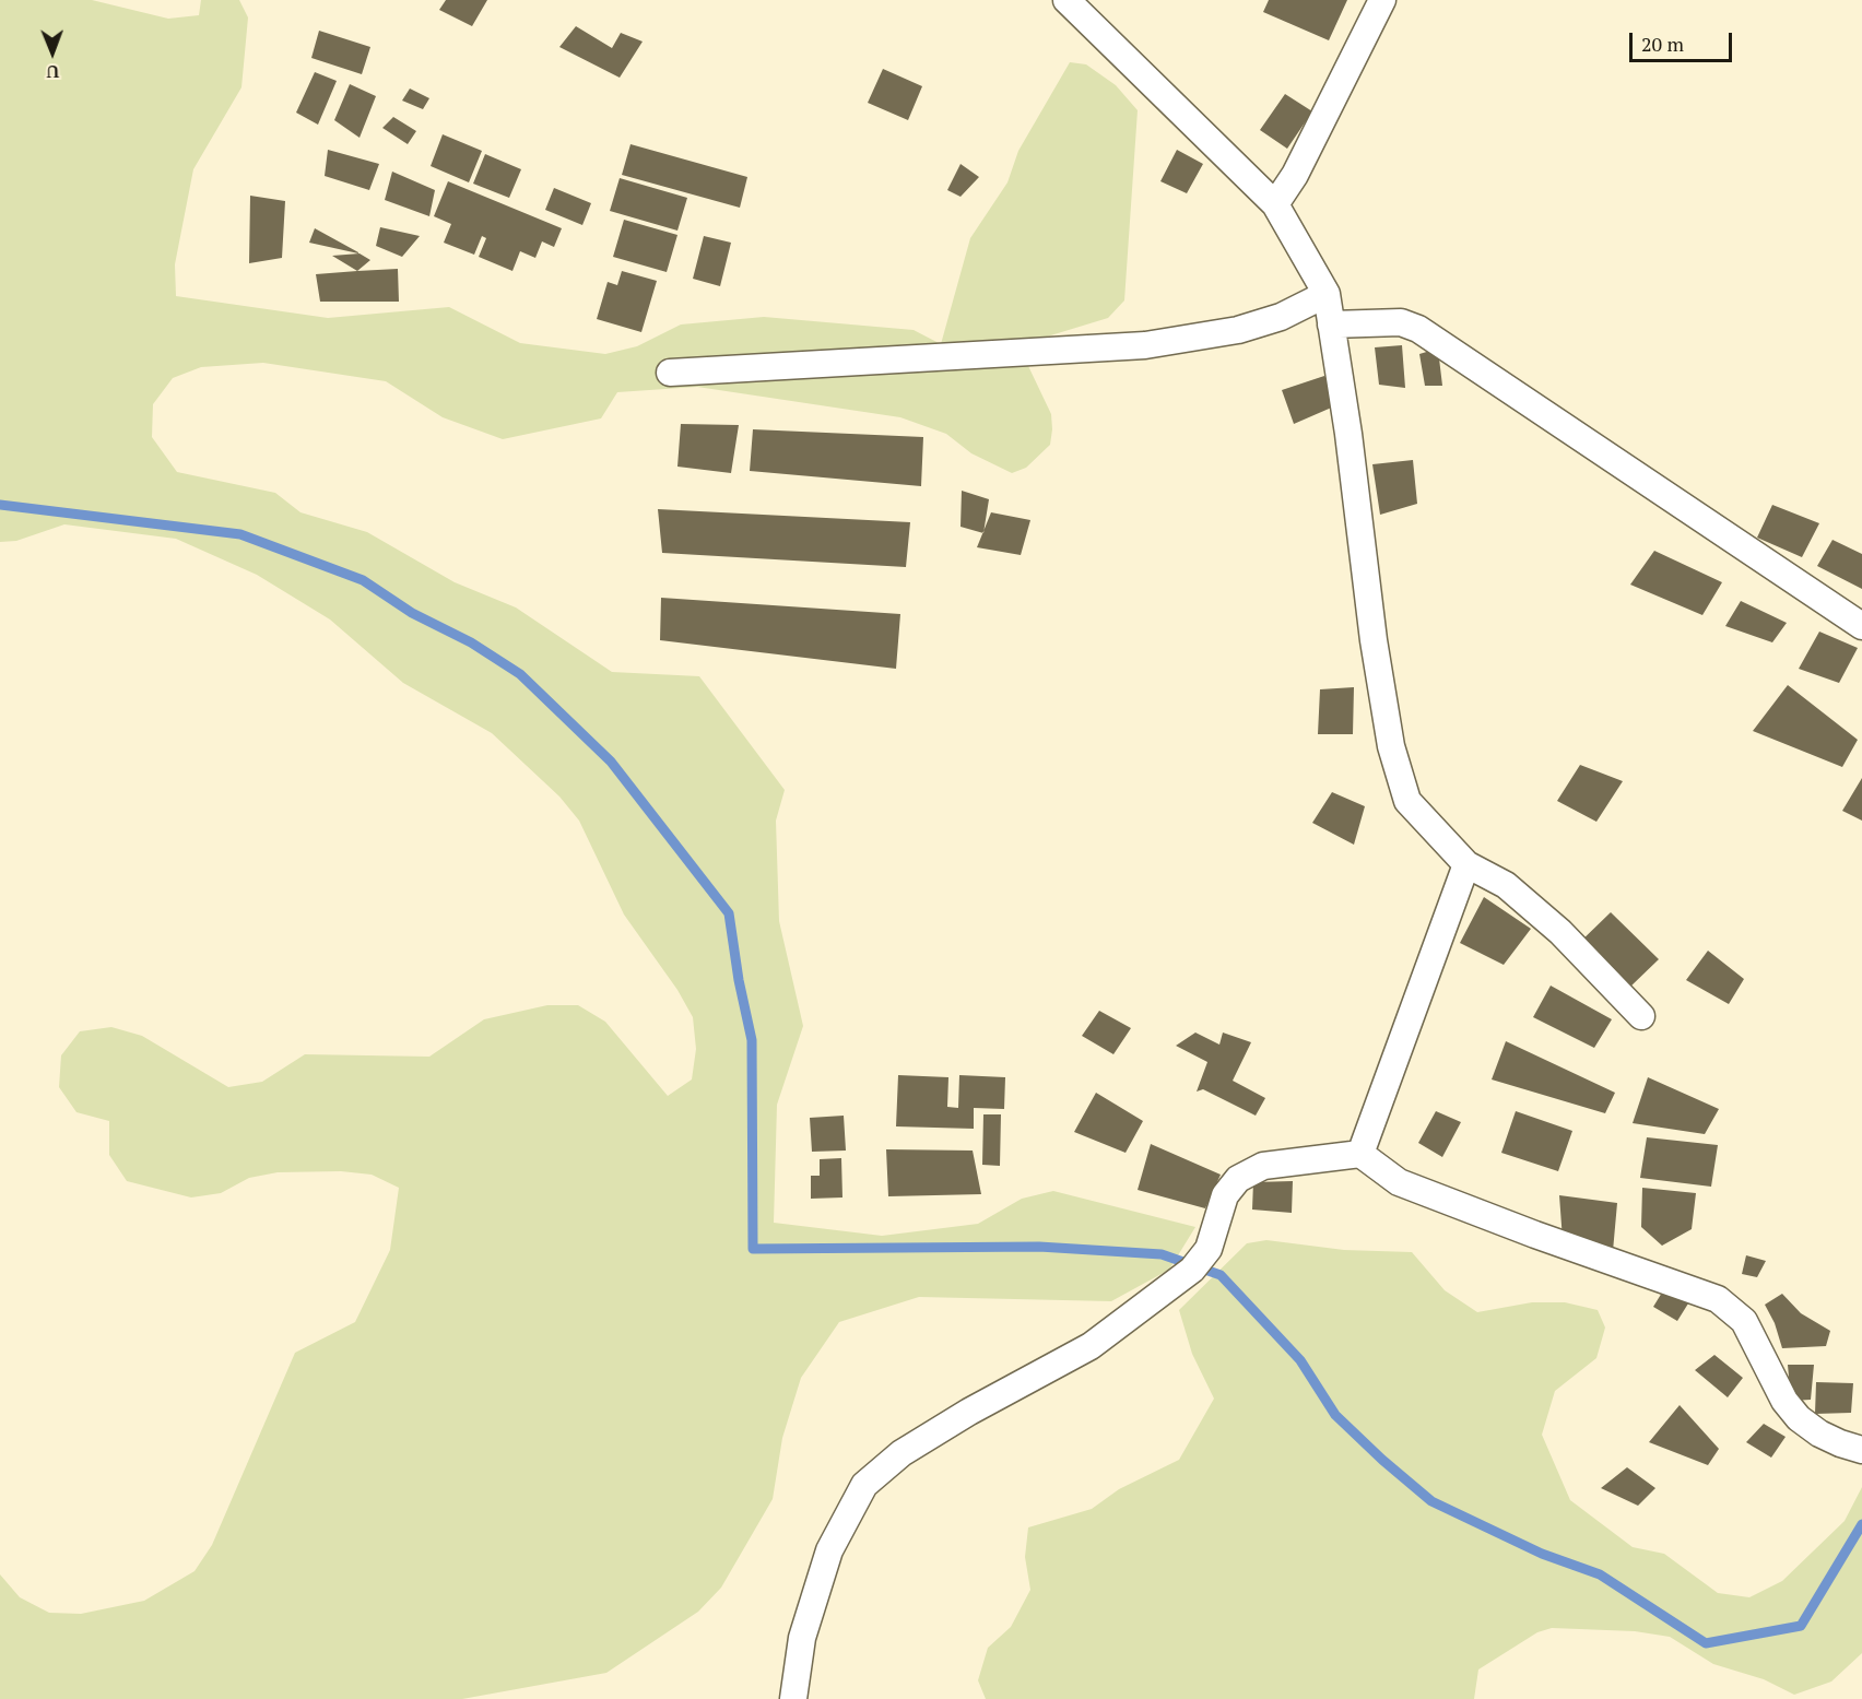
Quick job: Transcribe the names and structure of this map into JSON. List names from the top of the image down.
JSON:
{
  "scale_bar": "20 m",
  "north": "bottom"
}
